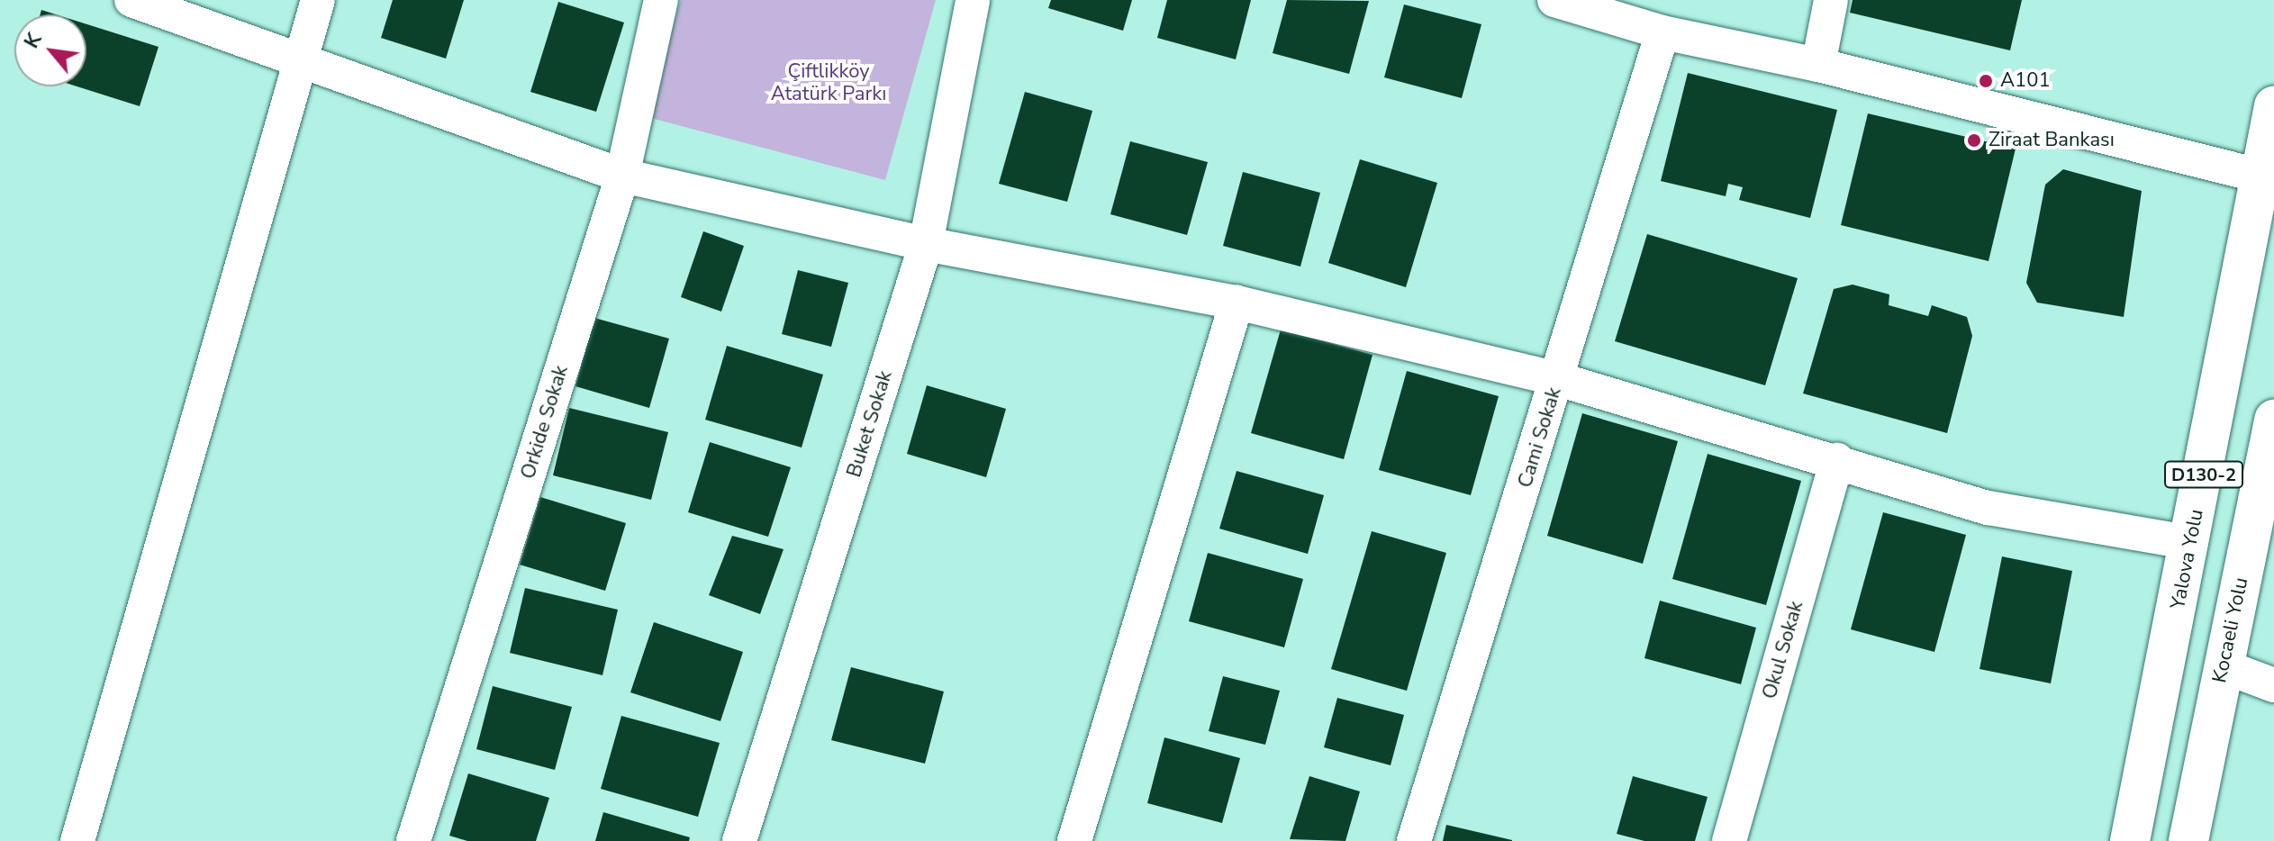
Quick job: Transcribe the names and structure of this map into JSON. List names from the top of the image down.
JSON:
{
  "streets": {
    "highway": ["D130-2", "Yalova Yolu", "Kocaeli̇ Yolu"],
    "street": [
      "Orkide Sokak",
      "Buket Sokak",
      "Cami Sokak",
      "Okul Sokak"
    ]
  },
  "parks": ["Çiftlikköy Atatürk Parkı"],
  "places": ["A101", "Ziraat Bankası"],
  "north": "top left"
}
